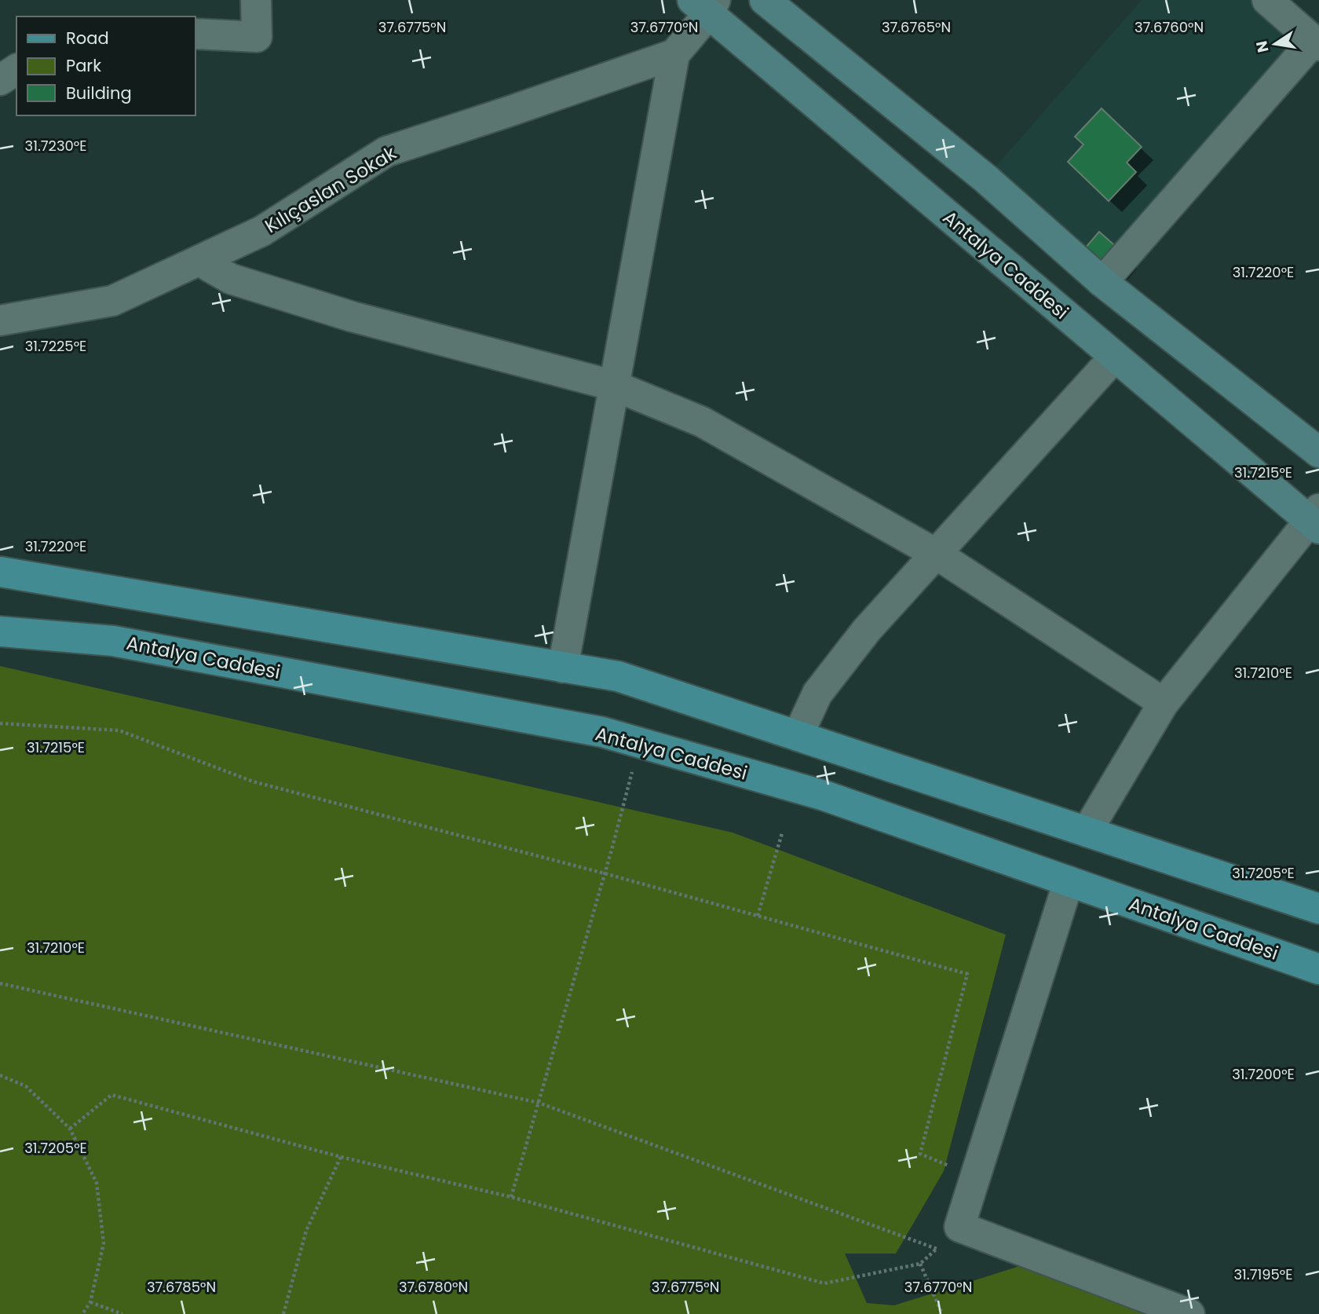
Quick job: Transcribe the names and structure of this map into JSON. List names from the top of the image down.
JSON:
{
  "streets": {
    "main road": ["Antalya Caddesi"],
    "street": ["Kılıçaslan Sokak"]
  },
  "legend": ["Road", "Park", "Building"],
  "north": "left",
  "coordinates": [
    "37.6775°N",
    "37.6770°N",
    "37.6765°N",
    "37.6760°N",
    "31.7230°E",
    "31.7220°E",
    "31.7225°E",
    "31.7215°E",
    "31.7210°E",
    "31.7205°E",
    "31.7200°E",
    "31.7195°E",
    "37.6785°N",
    "37.6780°N"
  ]
}
